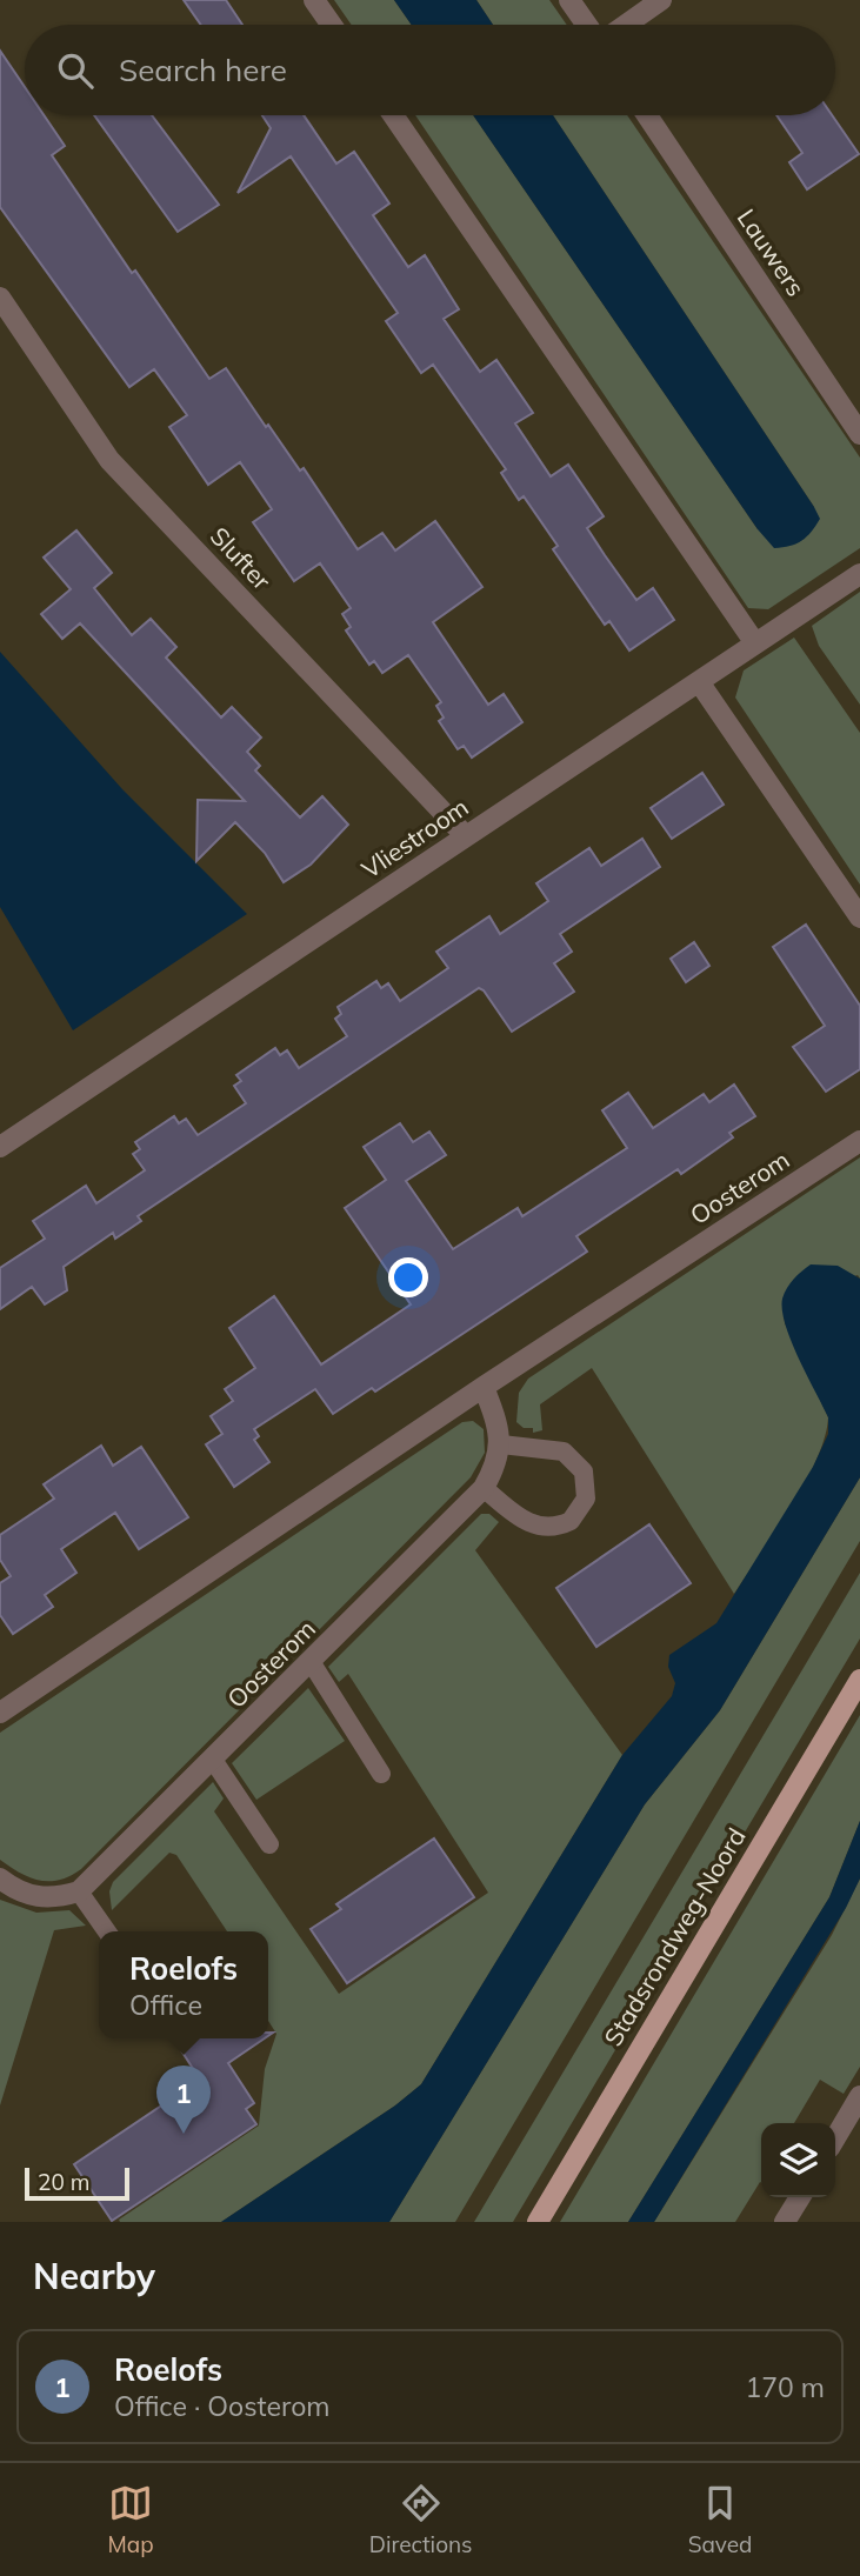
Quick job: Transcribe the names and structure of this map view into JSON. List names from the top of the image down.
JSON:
{
  "streets": {
    "main road": ["Stadsrondweg-Noord"],
    "street": [
      "Lauwers",
      "Slufter",
      "Vliestroom",
      "Oosterom"
    ]
  },
  "crossings": [
    ["Slufter", "Vliestroom"]
  ],
  "scale_bar": "20 m",
  "page": {
    "search": "Search here",
    "popup": ["Roelofs", "Office"],
    "pins": "1",
    "scale": "20 m",
    "heading": "Nearby",
    "list": [
      {
        "mark": "1",
        "name": "Roelofs",
        "note": "Office · Oosterom",
        "value": "170 m"
      }
    ],
    "nav": ["Map", "Directions", "Saved"]
  }
}
